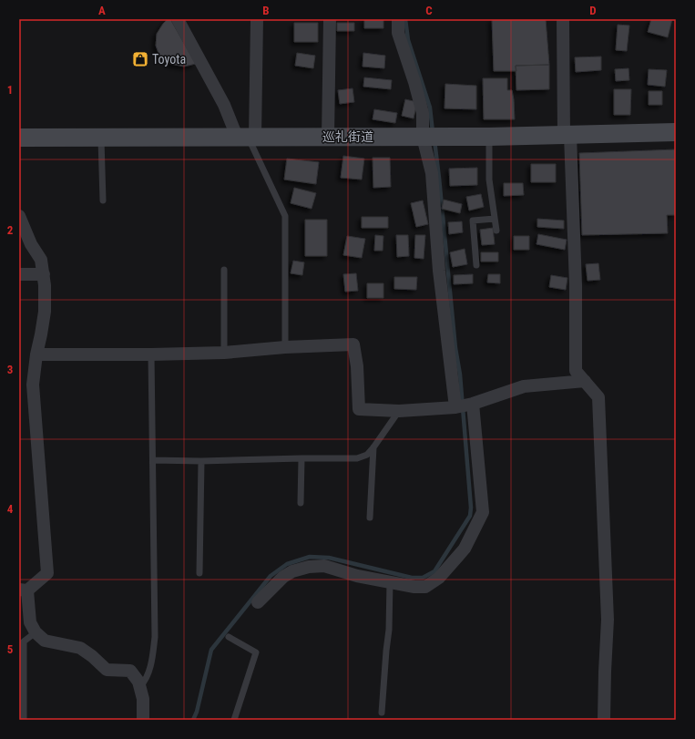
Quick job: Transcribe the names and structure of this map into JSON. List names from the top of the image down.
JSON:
{
  "streets": {
    "street": ["巡礼街道"]
  },
  "places": {
    "shop": ["Toyota"]
  },
  "grid": {
    "columns": [
      "A",
      "B",
      "C",
      "D"
    ],
    "rows": [
      "1",
      "2",
      "3",
      "4",
      "5"
    ]
  }
}
